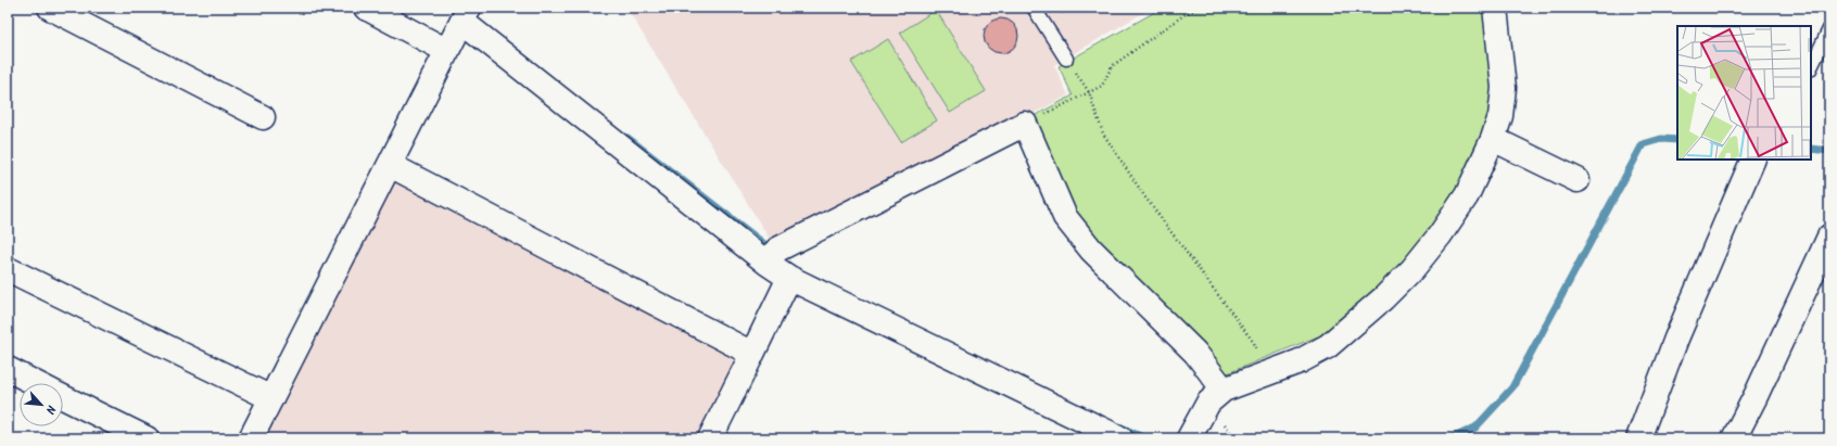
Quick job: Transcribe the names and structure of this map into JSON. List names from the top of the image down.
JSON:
{
  "north": "bottom right"
}
